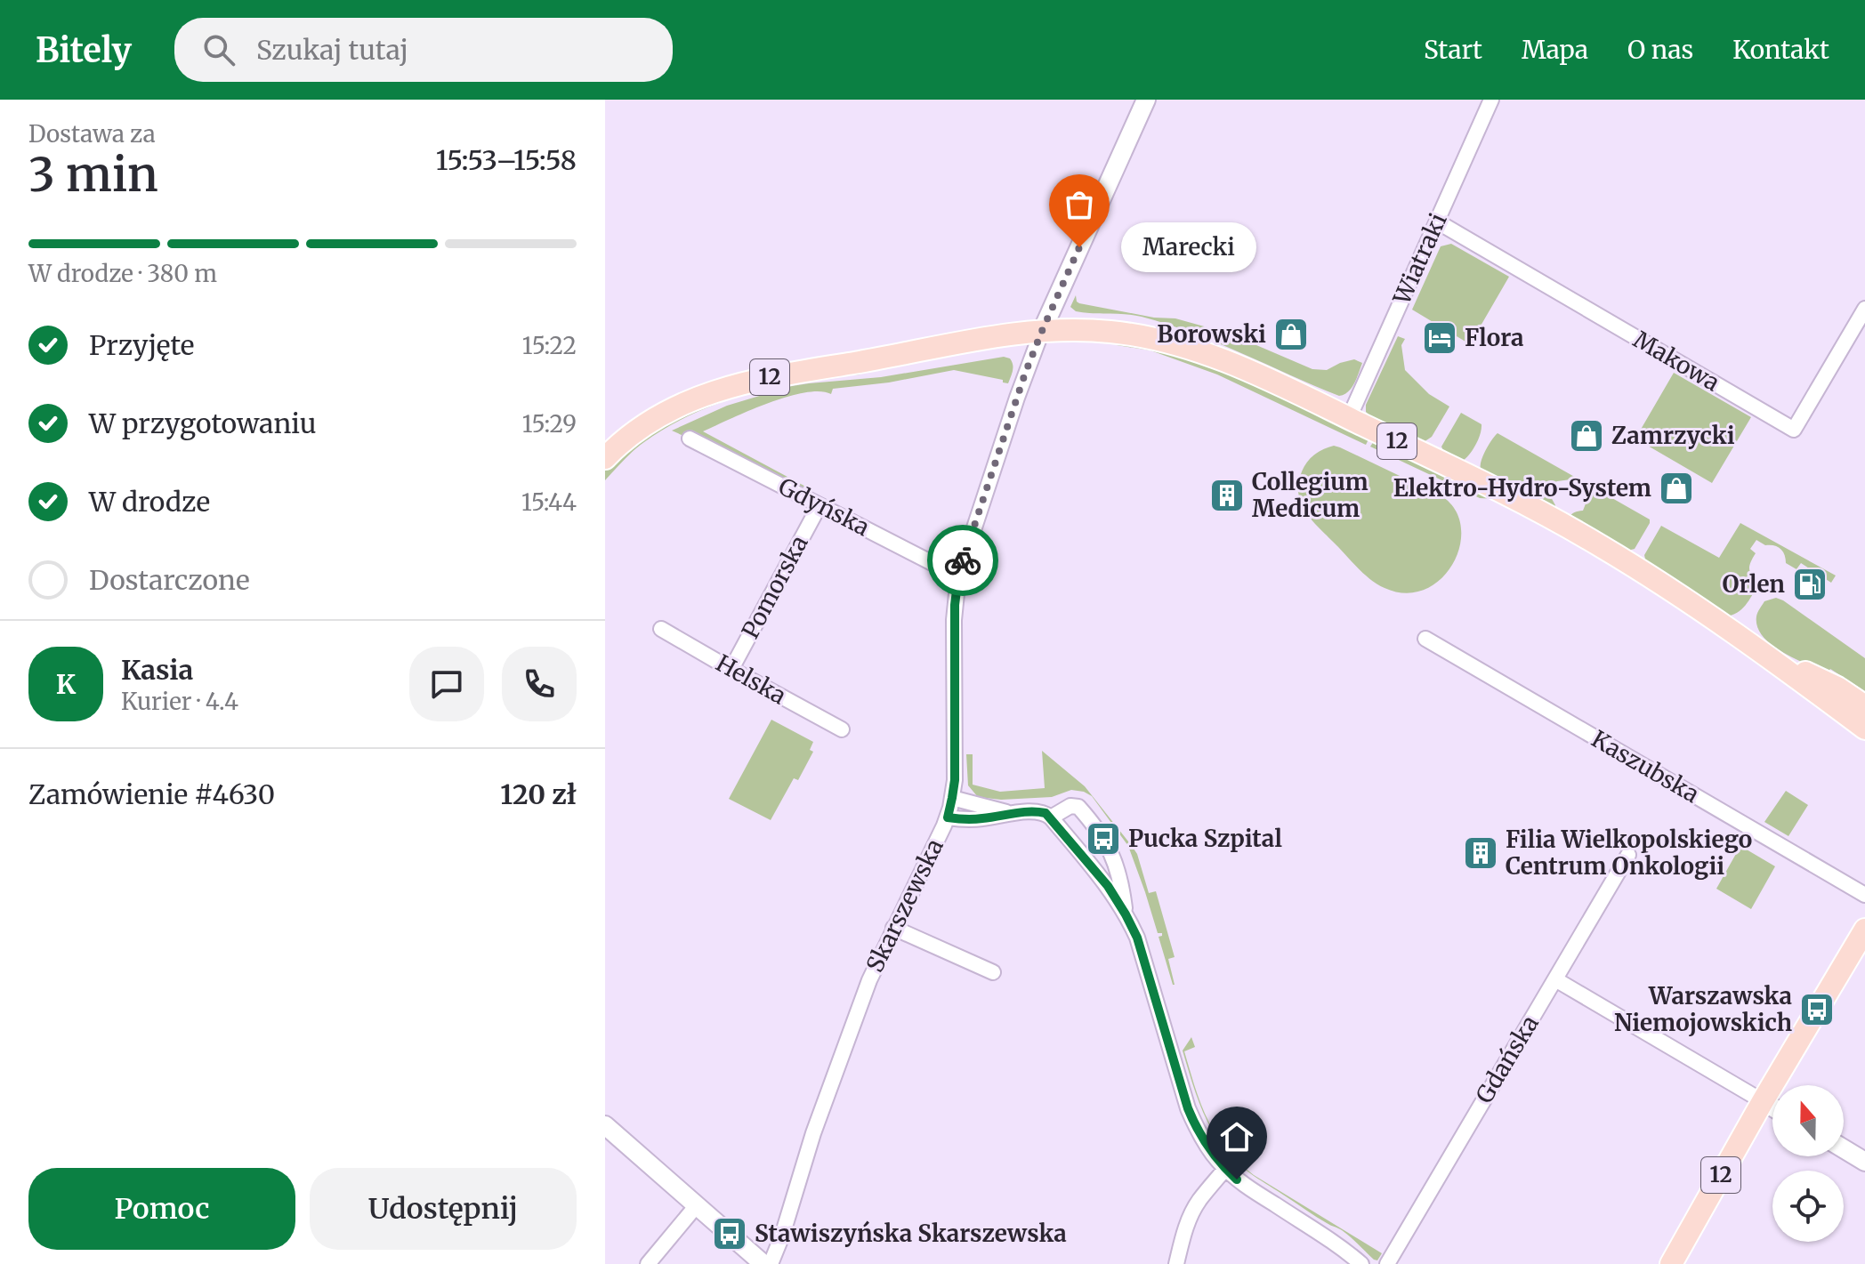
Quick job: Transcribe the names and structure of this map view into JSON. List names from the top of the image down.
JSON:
{
  "streets": {
    "main road": ["12"],
    "street": [
      "Wiatraki",
      "Makowa",
      "Gdyńska",
      "Pomorska",
      "Helska",
      "Kaszubska",
      "Skarszewska",
      "Gdańska"
    ]
  },
  "crossings": [
    ["Wiatraki", "Makowa"],
    ["Wiatraki", "12"],
    ["12", "Skarszewska"],
    ["Gdyńska", "Pomorska"],
    ["Gdyńska", "Skarszewska"],
    ["Pomorska", "Helska"]
  ],
  "places": {
    "other": ["Marecki"],
    "shop": ["Borowski", "Zamrzycki", "Elektro-Hydro-System"],
    "hotel": ["Flora"],
    "building": ["Collegium Medicum", "Filia Wielkopolskiego Centrum Onkologii"],
    "fuel station": ["Orlen"],
    "bus stop": ["Pucka Szpital", "Warszawska Niemojowskich", "Stawiszyńska Skarszewska"]
  },
  "north": "top",
  "page": {
    "header": "Bitely",
    "search": "Szukaj tutaj",
    "nav": [
      "Start",
      "Mapa",
      "O nas",
      "Kontakt"
    ],
    "heading": ["3 min", "Dostawa za", "15:53–15:58"],
    "panel": [
      "Kasia",
      "Kurier · 4.4",
      "Zamówienie #4630",
      "120 zł"
    ],
    "bar": "W drodze · 380 m",
    "bubble": "Marecki",
    "list": [
      ["Przyjęte", "15:22"],
      ["W przygotowaniu", "15:29"],
      ["W drodze", "15:44"],
      "Dostarczone"
    ],
    "round": "K",
    "buttons": ["Pomoc", "Udostępnij"]
  }
}
